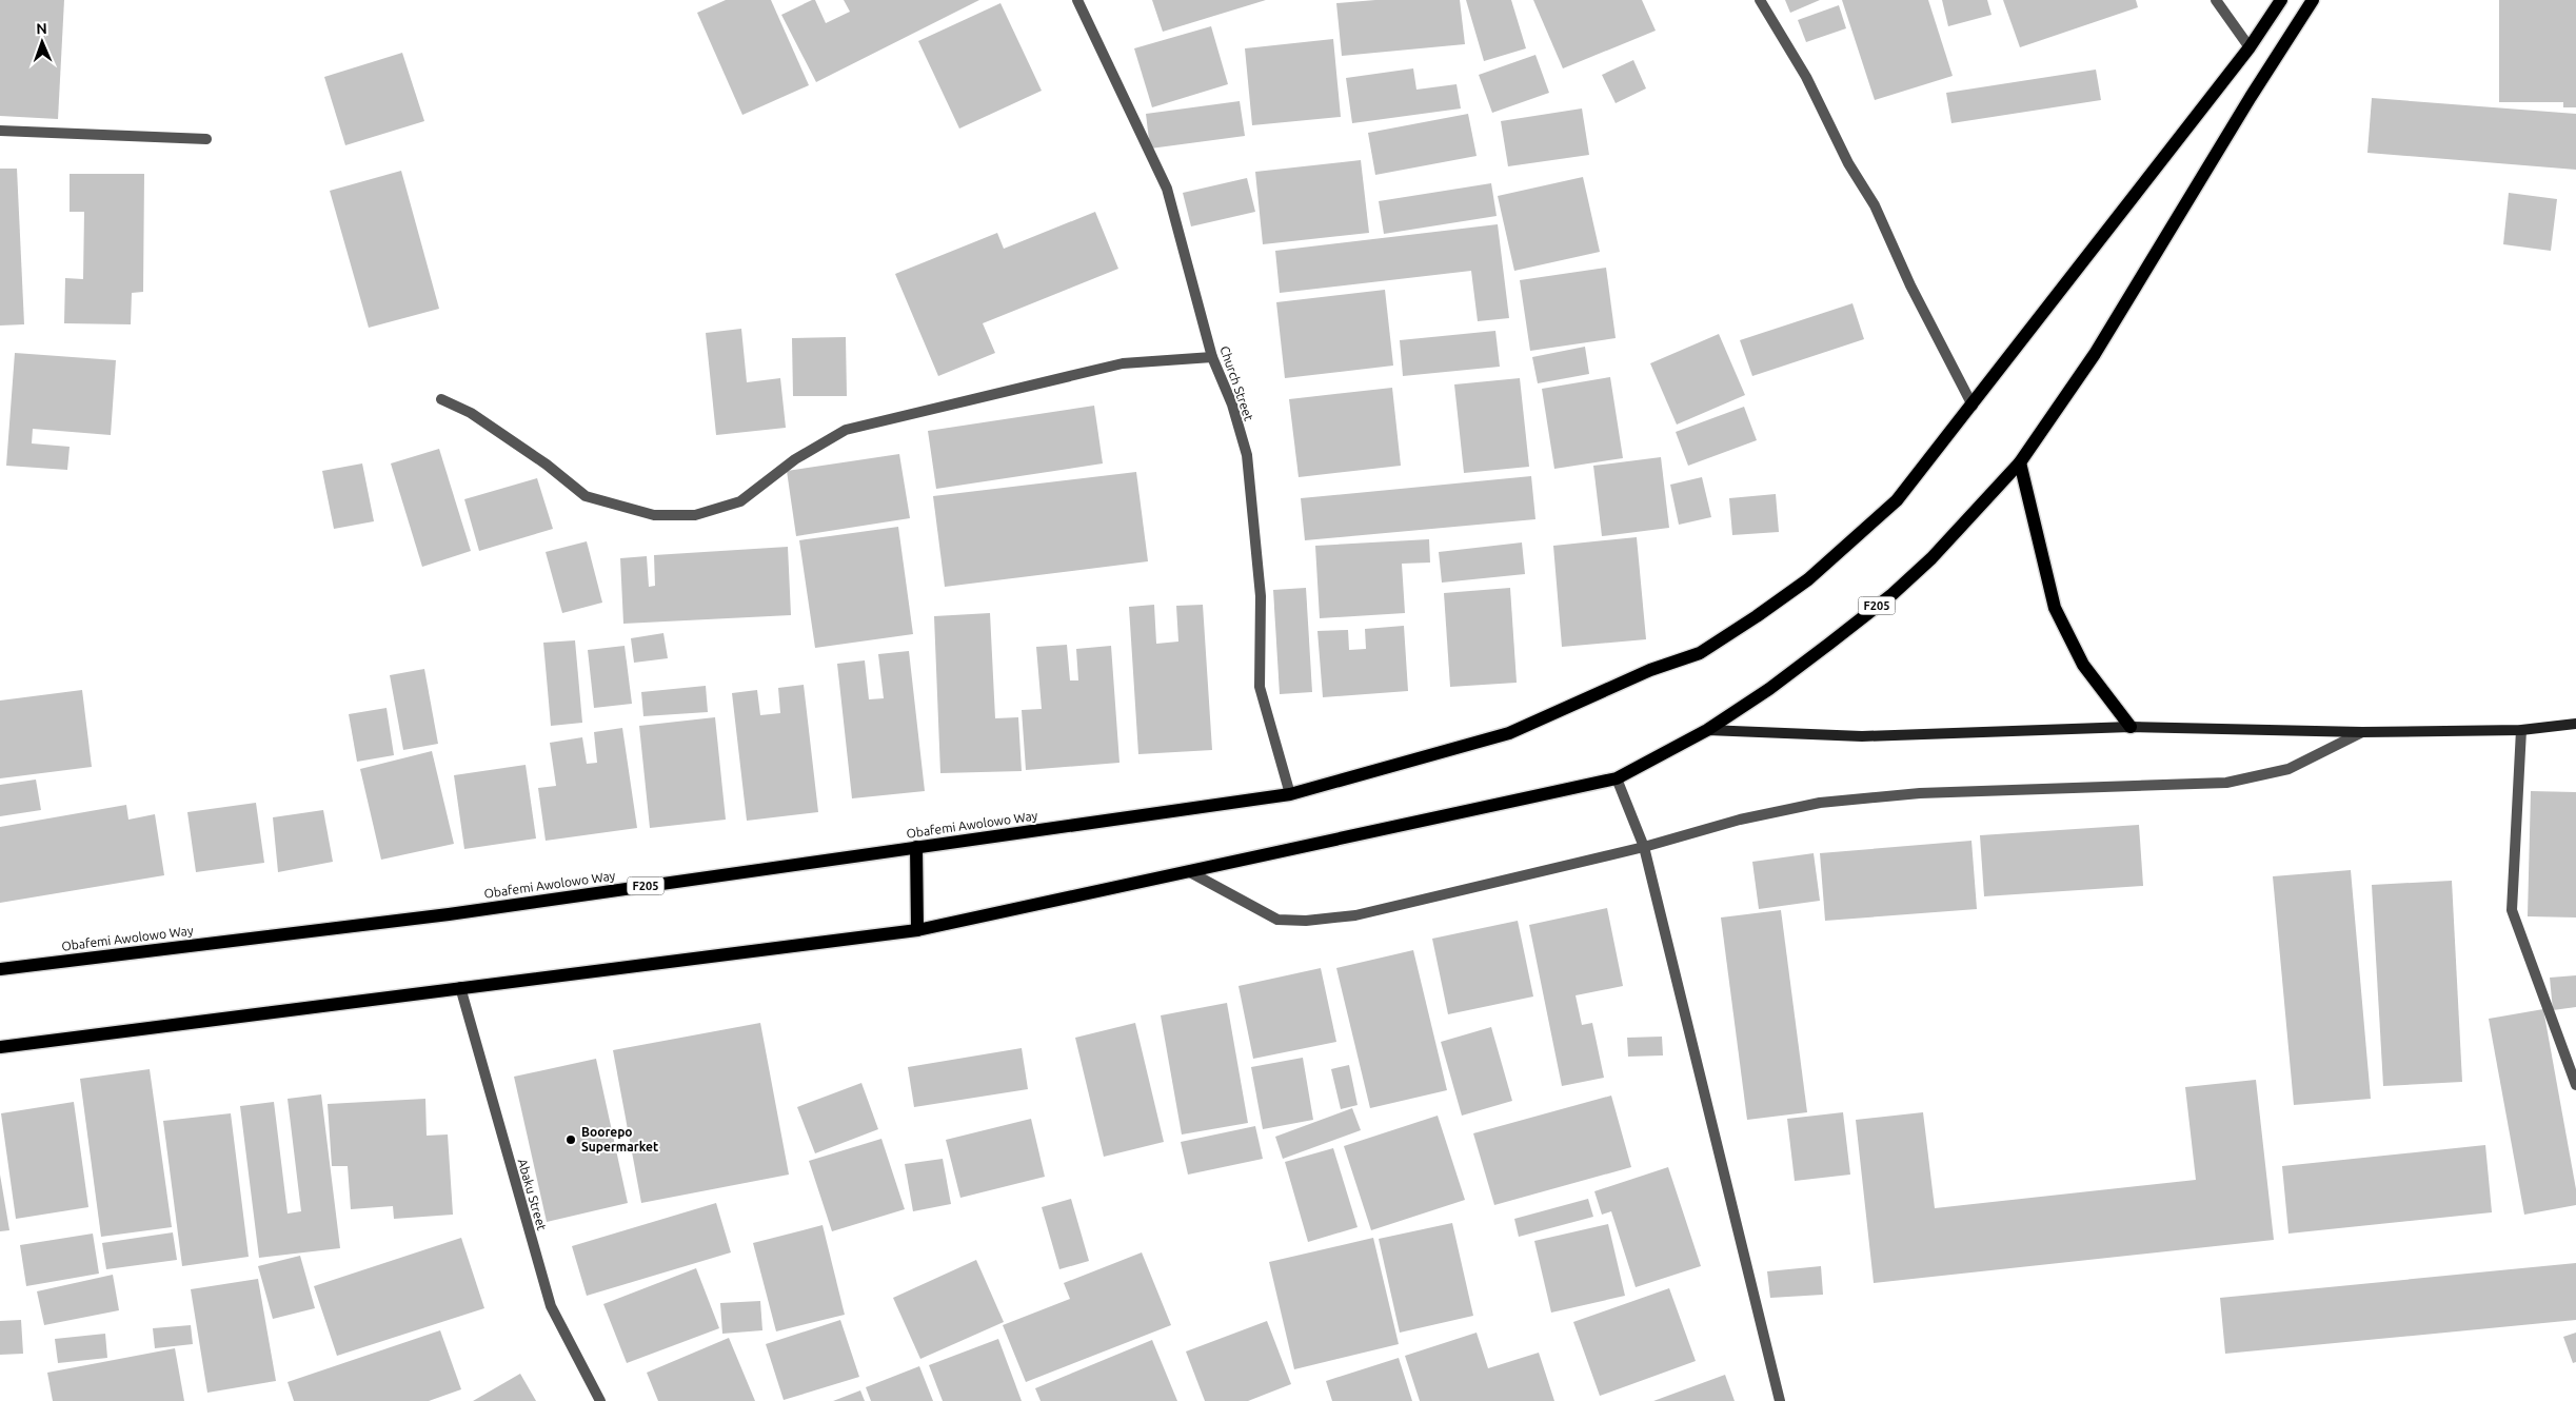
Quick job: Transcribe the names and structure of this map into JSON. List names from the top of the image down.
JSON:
{
  "streets": {
    "main road": ["F205", "Obafemi Awolowo Way"],
    "street": ["Church Street", "Abaku Street"]
  },
  "crossings": [
    ["Church Street", "F205"],
    ["Church Street", "Obafemi Awolowo Way"],
    ["F205", "Obafemi Awolowo Way"],
    ["F205", "Abaku Street"]
  ],
  "places": ["Boorepo Supermarket"],
  "north": "top"
}
